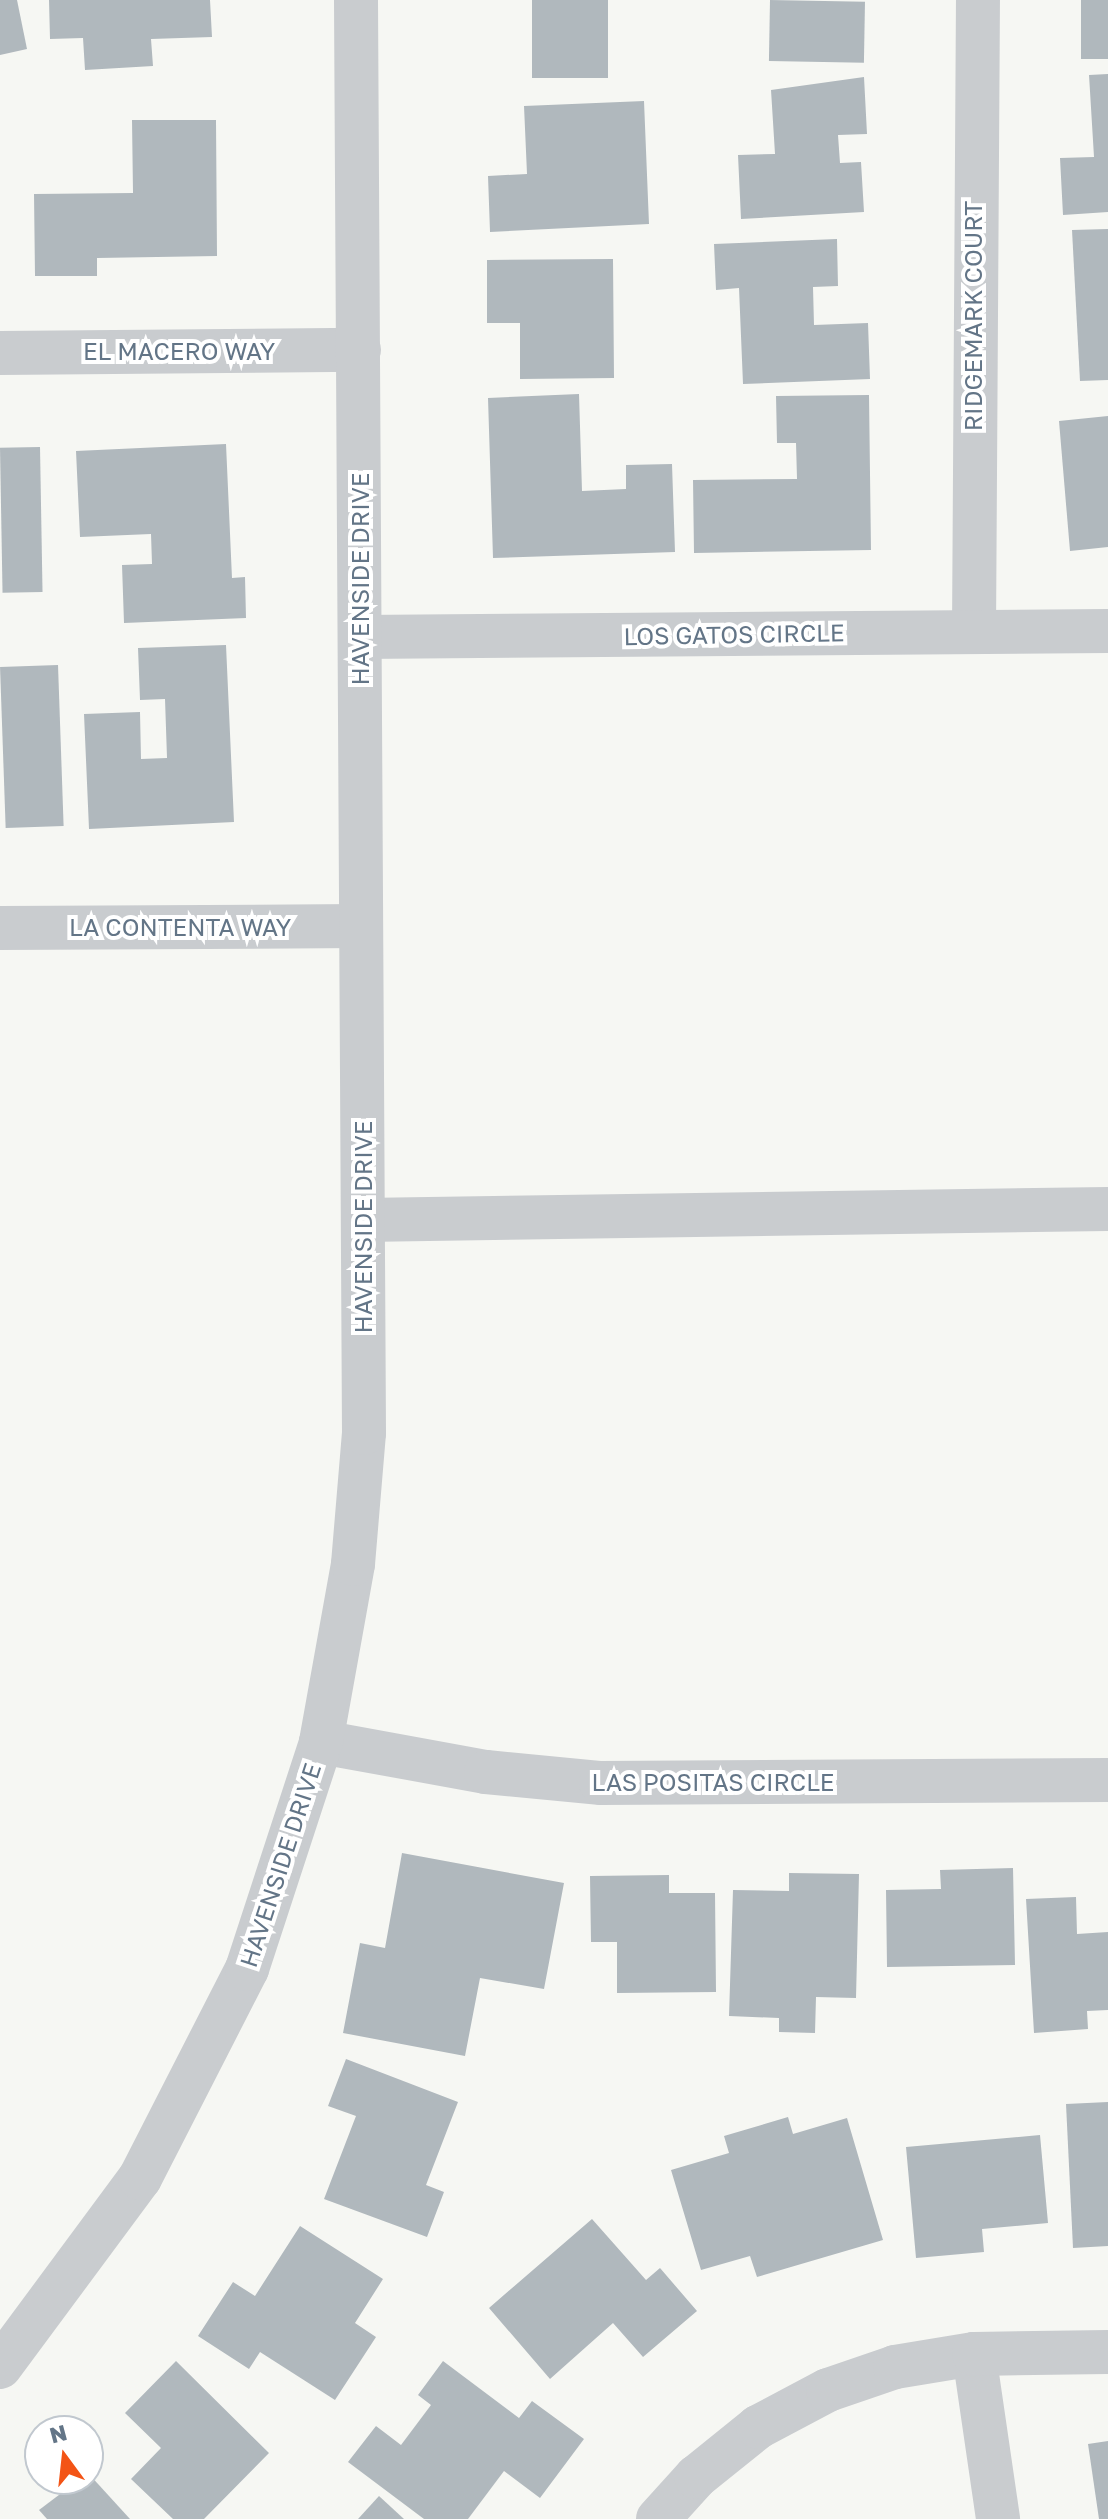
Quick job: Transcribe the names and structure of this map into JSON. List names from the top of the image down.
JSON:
{
  "streets": {
    "street": [
      "RIDGEMARK COURT",
      "EL MACERO WAY",
      "HAVENSIDE DRIVE",
      "LOS GATOS CIRCLE",
      "LA CONTENTA WAY",
      "LAS POSITAS CIRCLE"
    ]
  },
  "crossings": [
    ["RIDGEMARK COURT", "LOS GATOS CIRCLE"],
    ["EL MACERO WAY", "HAVENSIDE DRIVE"],
    ["HAVENSIDE DRIVE", "LOS GATOS CIRCLE"],
    ["HAVENSIDE DRIVE", "LA CONTENTA WAY"],
    ["HAVENSIDE DRIVE", "LAS POSITAS CIRCLE"]
  ],
  "north": "top"
}
